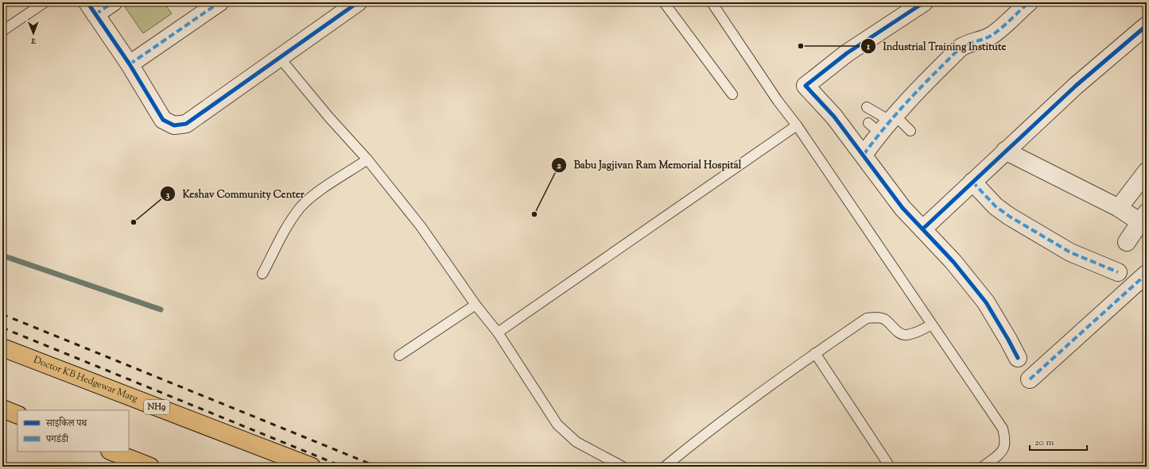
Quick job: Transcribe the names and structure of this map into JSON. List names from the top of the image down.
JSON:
{
  "streets": {
    "highway": ["Doctor KB Hedgewar Marg", "NH9"]
  },
  "places": ["Industrial Training Institute", "Babu Jagjivan Ram Memorial Hospital", "Keshav Community Center"],
  "legend": ["साइकिल पथ", "पगडंडी"],
  "scale_bar": "20 m",
  "north": "bottom"
}
